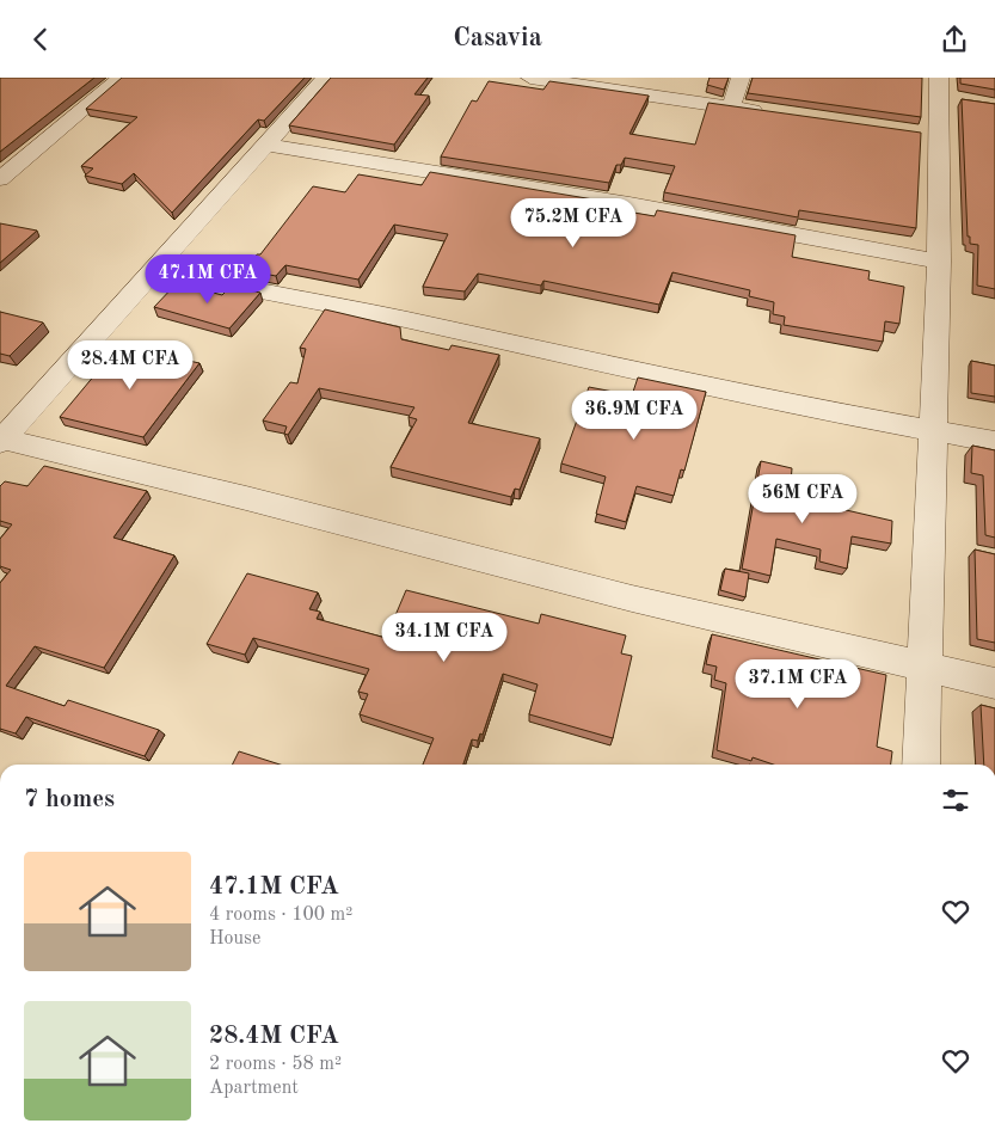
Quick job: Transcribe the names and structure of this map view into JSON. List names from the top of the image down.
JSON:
{
  "page": {
    "header": "Casavia",
    "price": [
      "75.2M CFA",
      "47.1M CFA",
      "28.4M CFA",
      "36.9M CFA",
      "56M CFA",
      "34.1M CFA",
      "37.1M CFA"
    ],
    "heading": "7 homes",
    "list": [
      {
        "name": "47.1M CFA",
        "note": "4 rooms · 100 m² · House"
      },
      {
        "name": "28.4M CFA",
        "note": "2 rooms · 58 m² · Apartment"
      }
    ]
  }
}
